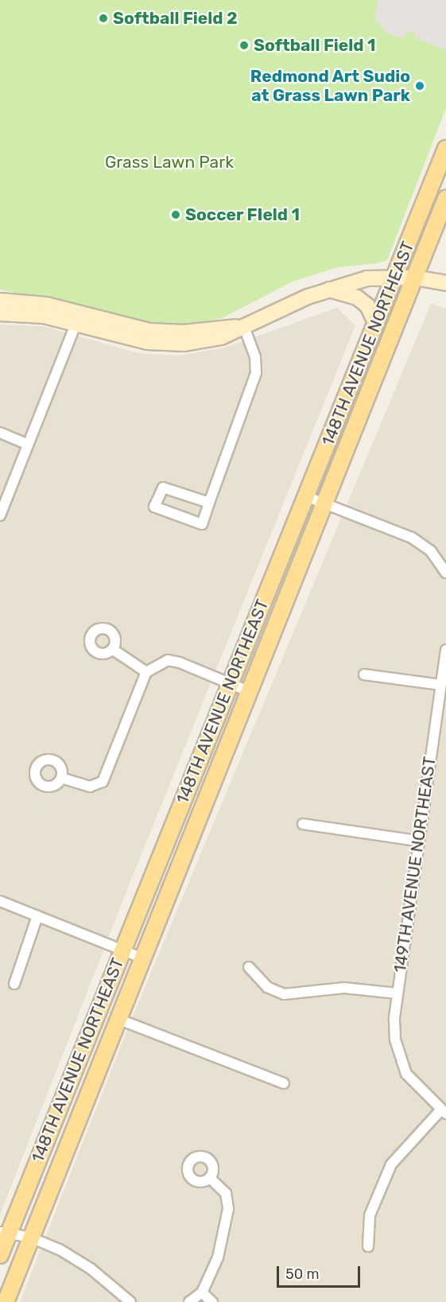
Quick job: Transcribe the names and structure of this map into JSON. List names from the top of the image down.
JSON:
{
  "streets": {
    "main road": ["148TH AVENUE NORTHEAST"],
    "street": ["149TH AVENUE NORTHEAST"]
  },
  "parks": ["Grass Lawn Park"],
  "places": [
    "Softball Field 2",
    "Softball Field 1",
    "Redmond Art Sudio at Grass Lawn Park",
    "Soccer FIeld 1"
  ],
  "scale_bar": "50 m"
}
